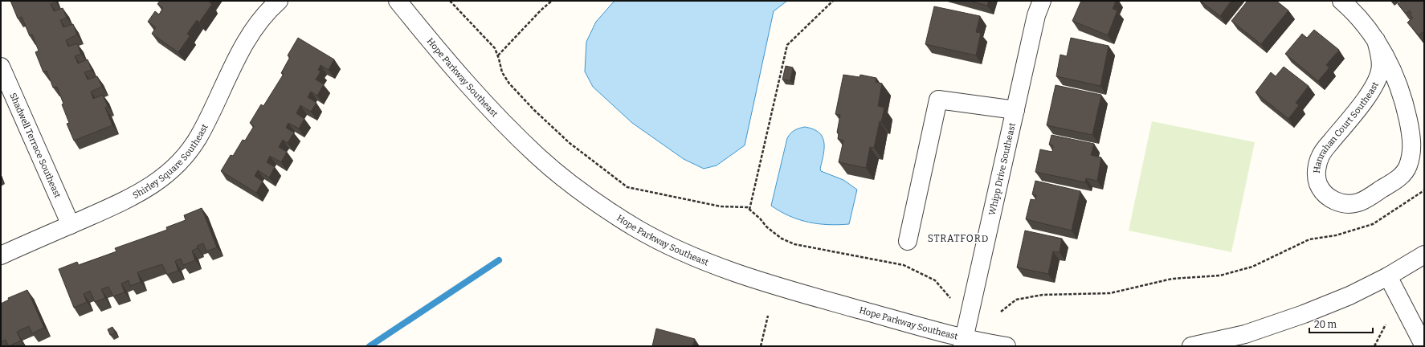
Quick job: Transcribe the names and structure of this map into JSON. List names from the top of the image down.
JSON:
{
  "streets": {
    "street": [
      "Hope Parkway Southeast",
      "Hanrahan Court Southeast",
      "Shadwell Terrace Southeast",
      "Shirley Square Southeast",
      "Whipp Drive Southeast"
    ]
  },
  "crossings": [
    ["Hope Parkway Southeast", "Whipp Drive Southeast"],
    ["Shadwell Terrace Southeast", "Shirley Square Southeast"]
  ],
  "districts": ["STRATFORD"],
  "scale_bar": "20 m"
}
